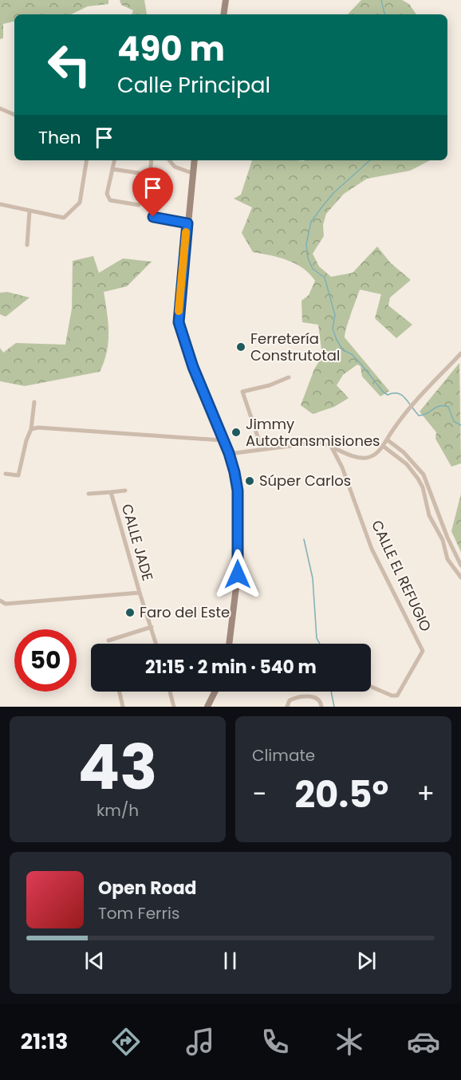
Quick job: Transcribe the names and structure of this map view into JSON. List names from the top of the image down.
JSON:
{
  "streets": {
    "street": ["CALLE JADE", "CALLE EL REFUGIO"]
  },
  "places": [
    "Ferretería Construtotal",
    "Jimmy Autotransmisiones",
    "Súper Carlos",
    "Faro del Este"
  ],
  "page": {
    "turn": ["490 m", "Calle Principal"],
    "then": "Then",
    "limit": "50",
    "trip": "21:15 · 2 min · 540 m",
    "tile": [
      ["43", "km/h"],
      "Climate"
    ],
    "heat": ["−", "20.5°", "+"],
    "song": ["Open Road", "Tom Ferris"],
    "tabs": "21:13"
  }
}
